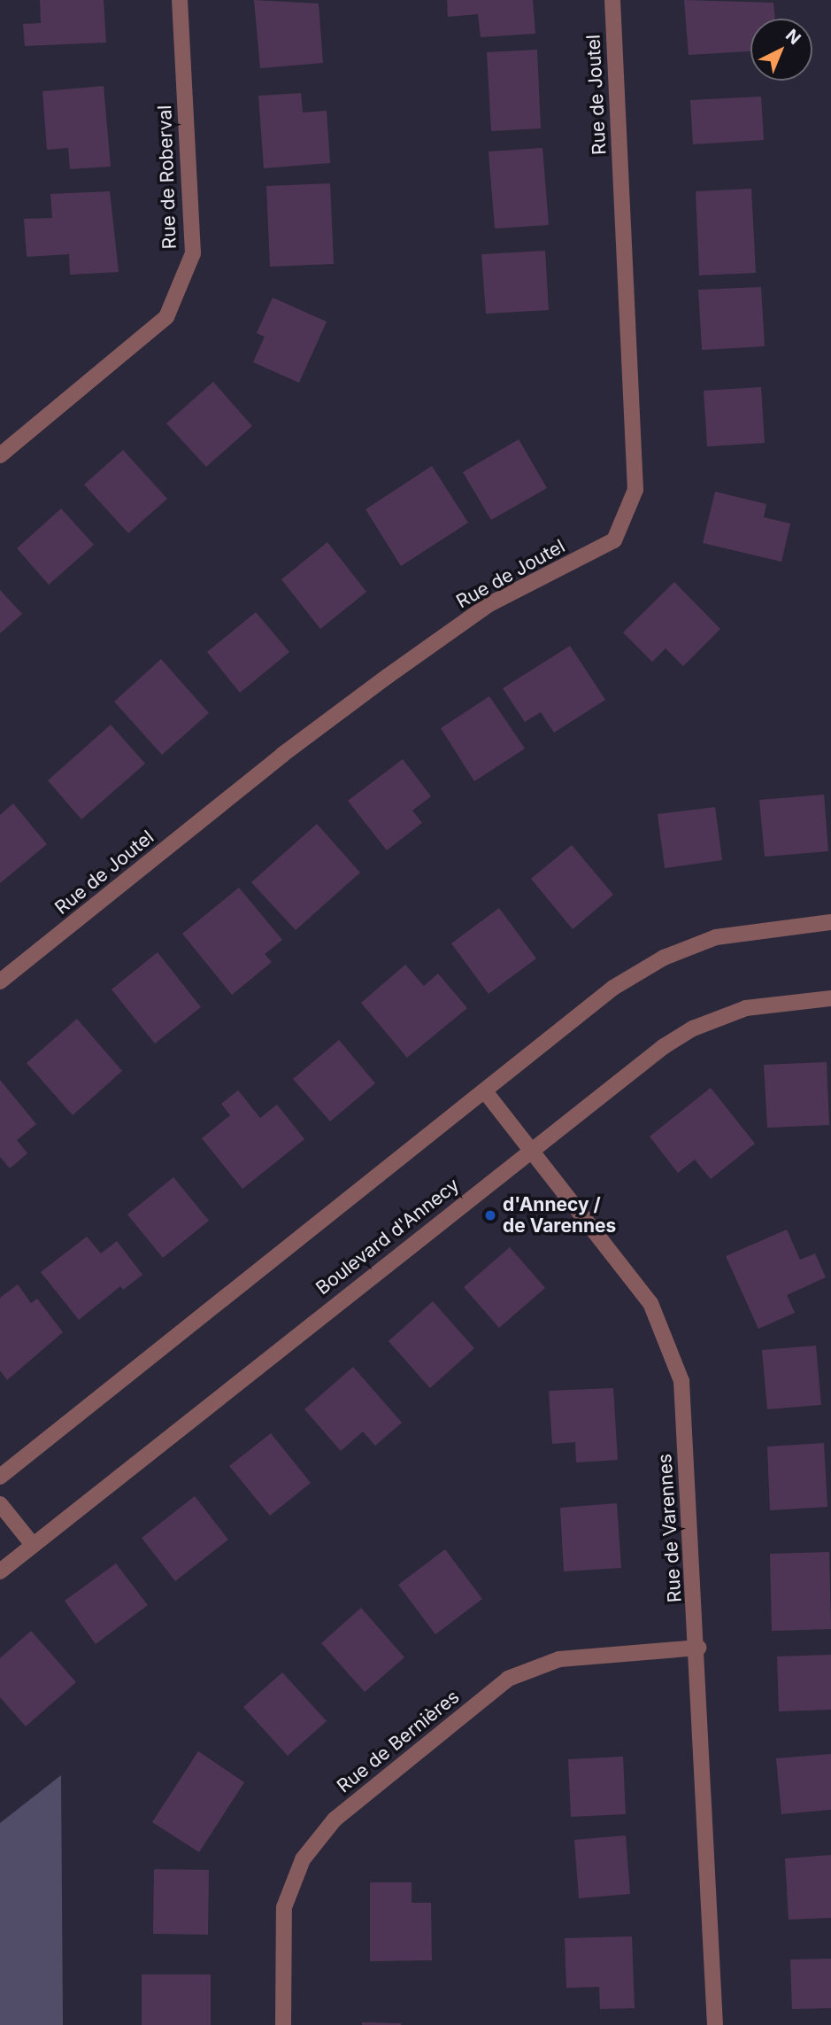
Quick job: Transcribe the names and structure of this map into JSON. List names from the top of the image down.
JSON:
{
  "streets": {
    "street": [
      "Rue de Joutel",
      "Rue de Roberval",
      "Boulevard d'Annecy",
      "Rue de Varennes",
      "Rue de Bernières"
    ]
  },
  "crossings": [
    ["Boulevard d'Annecy", "Rue de Varennes"],
    ["Rue de Varennes", "Rue de Bernières"]
  ],
  "places": ["d'Annecy / de Varennes"],
  "north": "top right"
}
